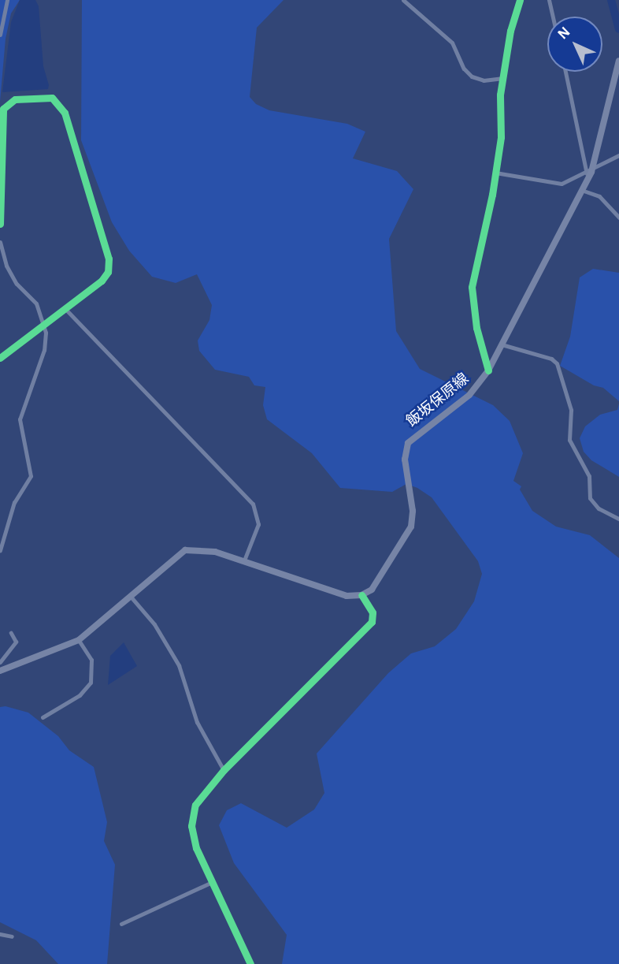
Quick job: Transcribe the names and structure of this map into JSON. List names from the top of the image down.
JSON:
{
  "streets": {
    "main road": ["飯坂保原線"]
  },
  "north": "top left"
}
